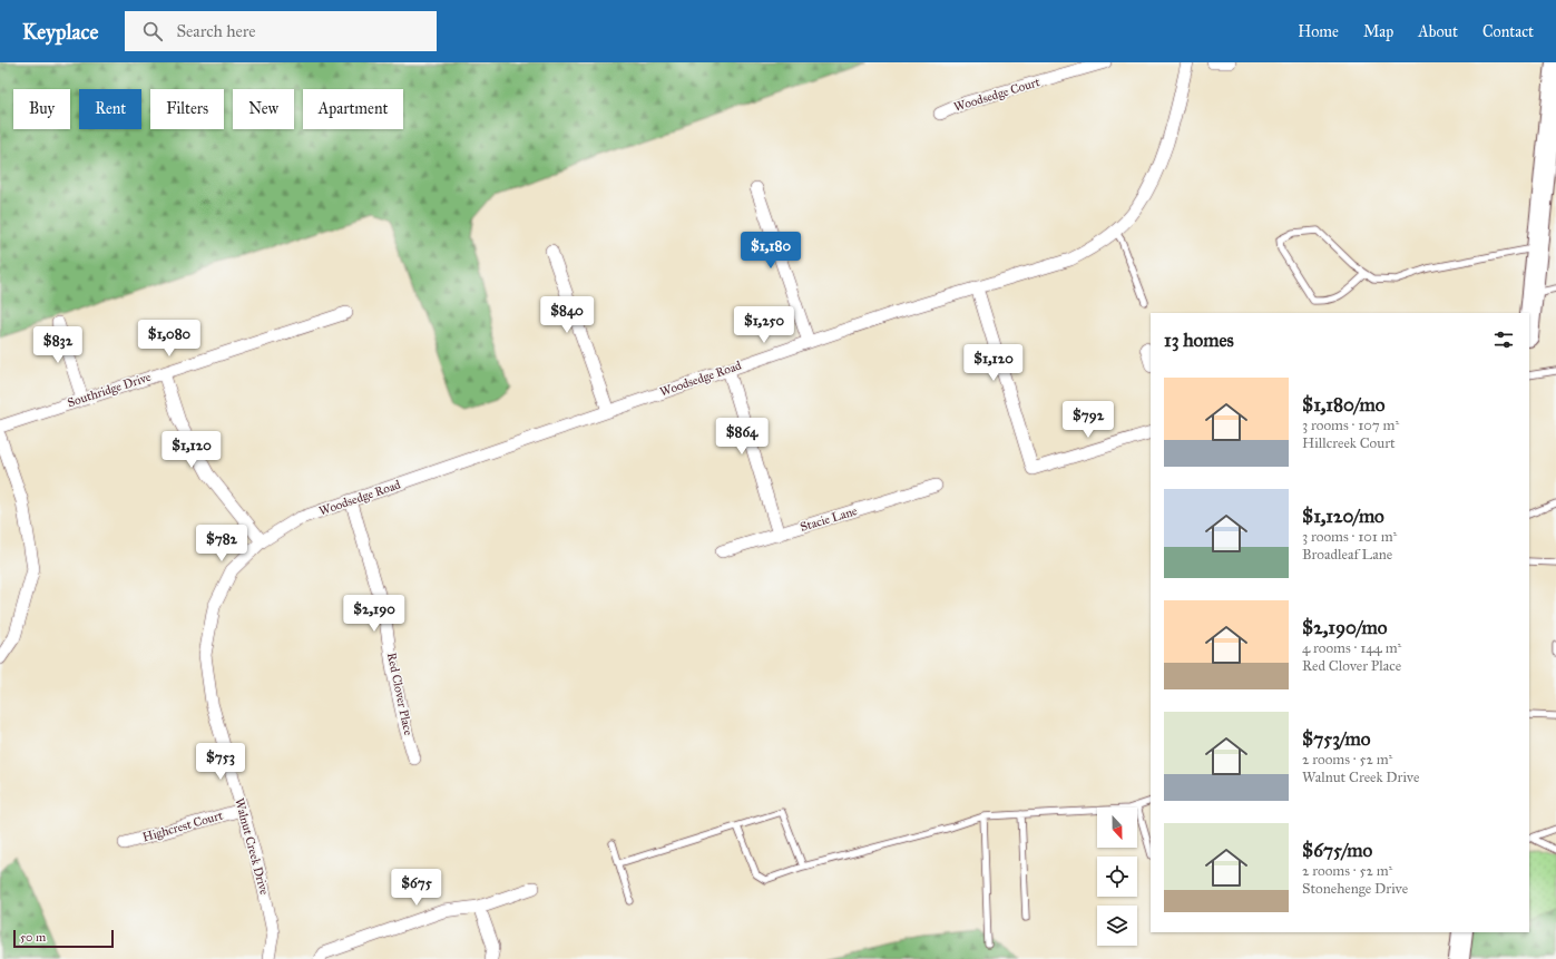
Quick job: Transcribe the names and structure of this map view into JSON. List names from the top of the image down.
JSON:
{
  "streets": {
    "street": [
      "Woodsedge Court",
      "Woodsedge Road",
      "Southridge Drive",
      "Stacie Lane",
      "Red Clover Place",
      "Highcrest Court",
      "Walnut Creek Drive"
    ]
  },
  "crossings": [
    ["Woodsedge Road", "Red Clover Place"],
    ["Woodsedge Road", "Walnut Creek Drive"],
    ["Highcrest Court", "Walnut Creek Drive"]
  ],
  "scale_bar": "50 m",
  "north": "bottom",
  "page": {
    "header": "Keyplace",
    "search": "Search here",
    "nav": [
      "Home",
      "Map",
      "About",
      "Contact"
    ],
    "chip": [
      "Buy",
      "Rent",
      "Filters",
      "New",
      "Apartment"
    ],
    "price": [
      "$1,180",
      "$840",
      "$1,250",
      "$1,080",
      "$832",
      "$1,120",
      "$792",
      "$864",
      "$1,120",
      "$782",
      "$2,190",
      "$753",
      "$675"
    ],
    "heading": "13 homes",
    "list": [
      {
        "name": "$1,180/mo",
        "note": "3 rooms · 107 m² · Hillcreek Court"
      },
      {
        "name": "$1,120/mo",
        "note": "3 rooms · 101 m² · Broadleaf Lane"
      },
      {
        "name": "$2,190/mo",
        "note": "4 rooms · 144 m² · Red Clover Place"
      },
      {
        "name": "$753/mo",
        "note": "2 rooms · 52 m² · Walnut Creek Drive"
      },
      {
        "name": "$675/mo",
        "note": "2 rooms · 52 m² · Stonehenge Drive"
      }
    ],
    "scale": "50 m"
  }
}
